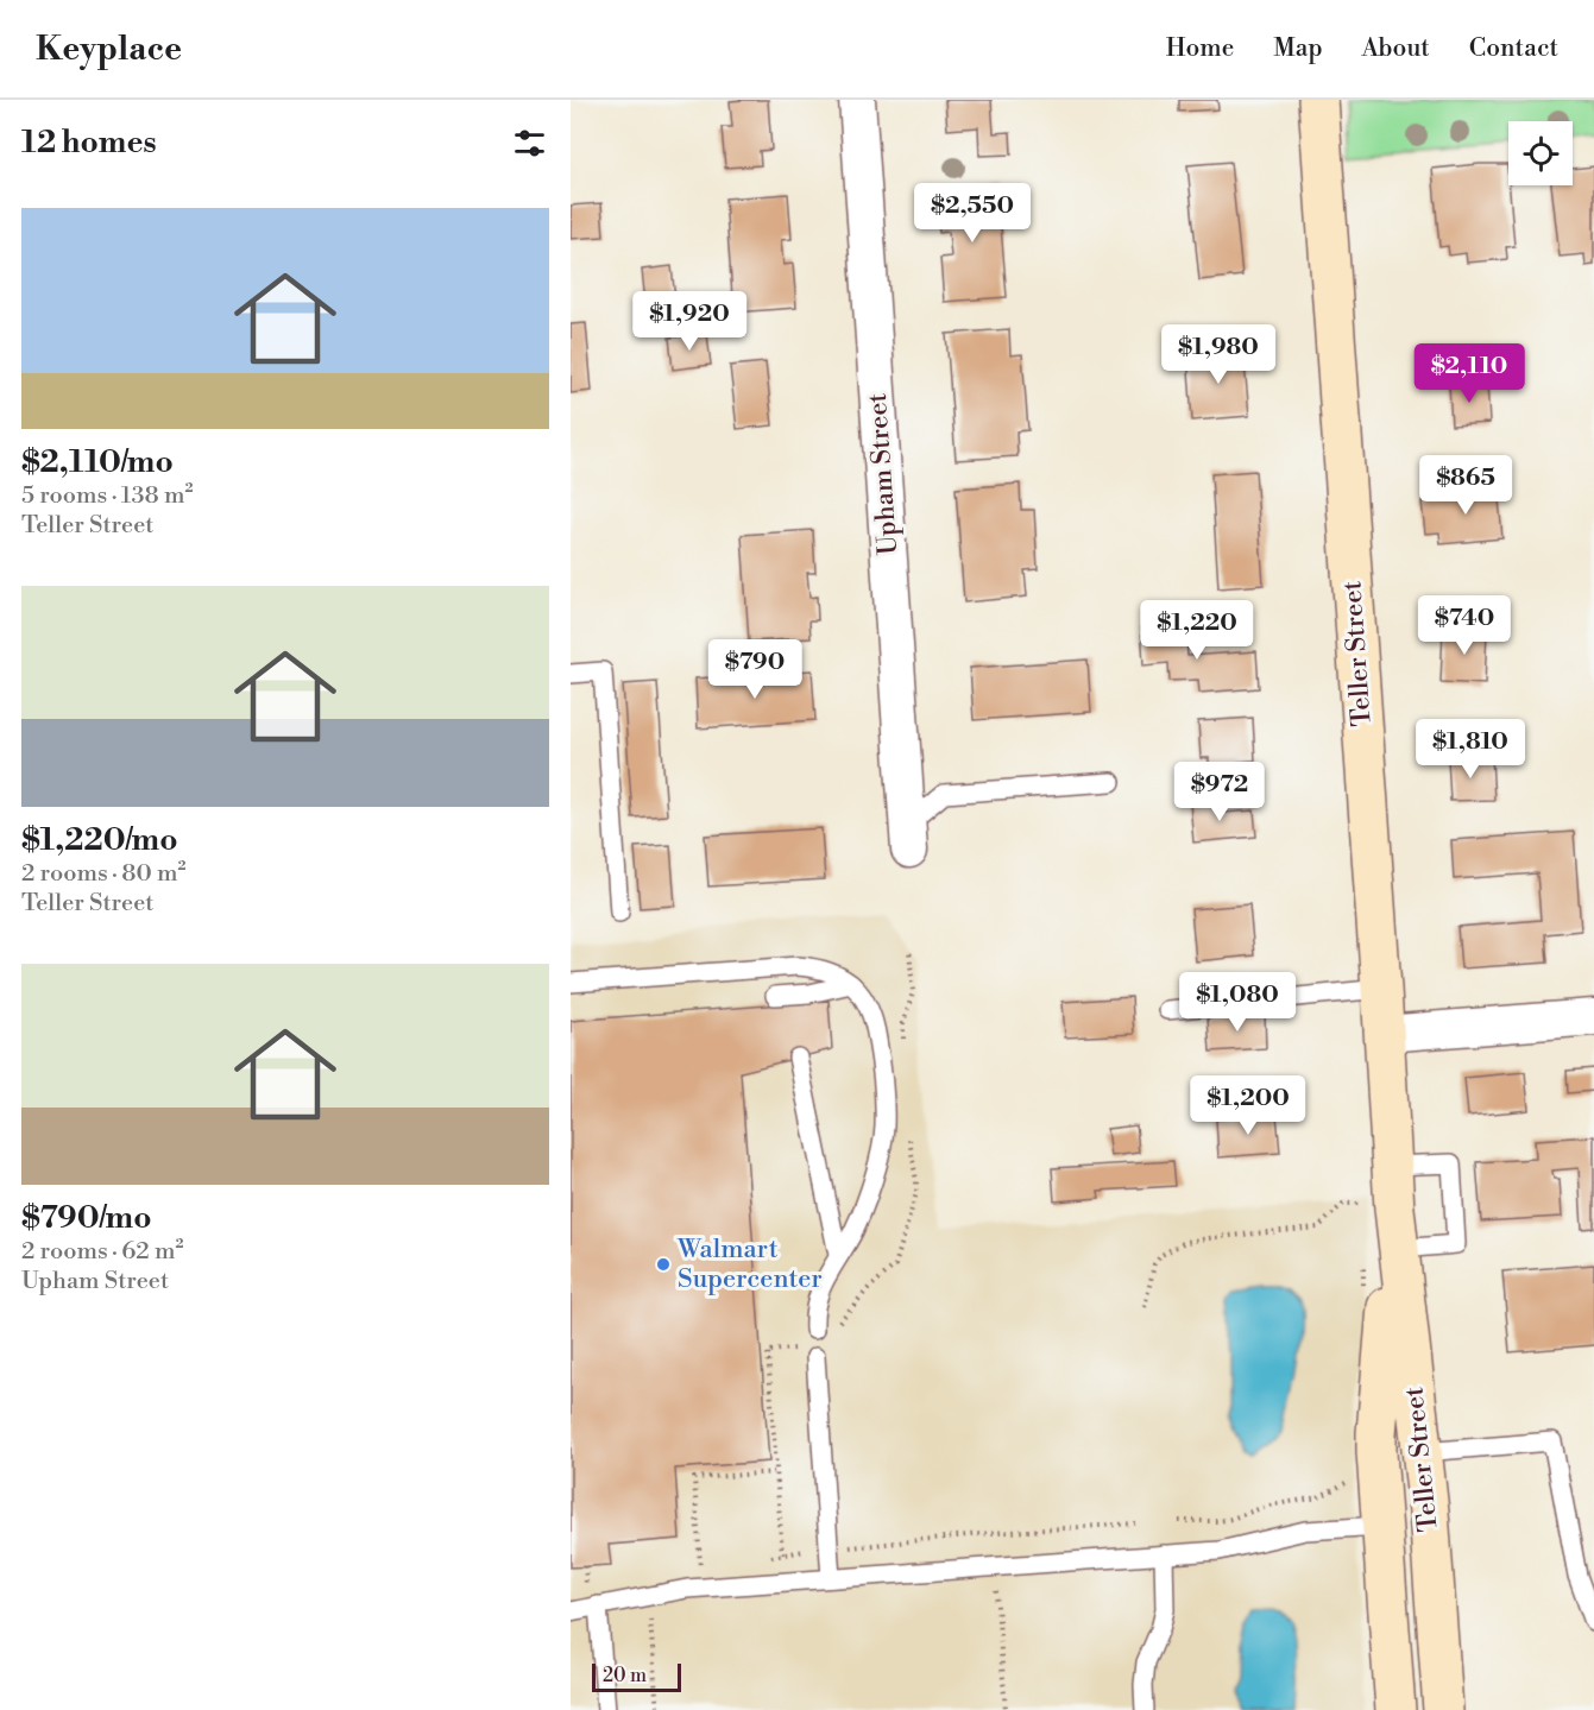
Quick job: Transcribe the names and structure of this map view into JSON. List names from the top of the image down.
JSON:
{
  "streets": {
    "street": ["Upham Street", "Teller Street"]
  },
  "places": ["Walmart Supercenter"],
  "scale_bar": "20 m",
  "page": {
    "header": "Keyplace",
    "nav": [
      "Home",
      "Map",
      "About",
      "Contact"
    ],
    "heading": "12 homes",
    "price": [
      "$2,550",
      "$1,920",
      "$1,980",
      "$2,110",
      "$865",
      "$740",
      "$1,220",
      "$790",
      "$1,810",
      "$972",
      "$1,080",
      "$1,200"
    ],
    "list": [
      {
        "name": "$2,110/mo",
        "note": "5 rooms · 138 m² · Teller Street"
      },
      {
        "name": "$1,220/mo",
        "note": "2 rooms · 80 m² · Teller Street"
      },
      {
        "name": "$790/mo",
        "note": "2 rooms · 62 m² · Upham Street"
      }
    ],
    "scale": "20 m"
  }
}
